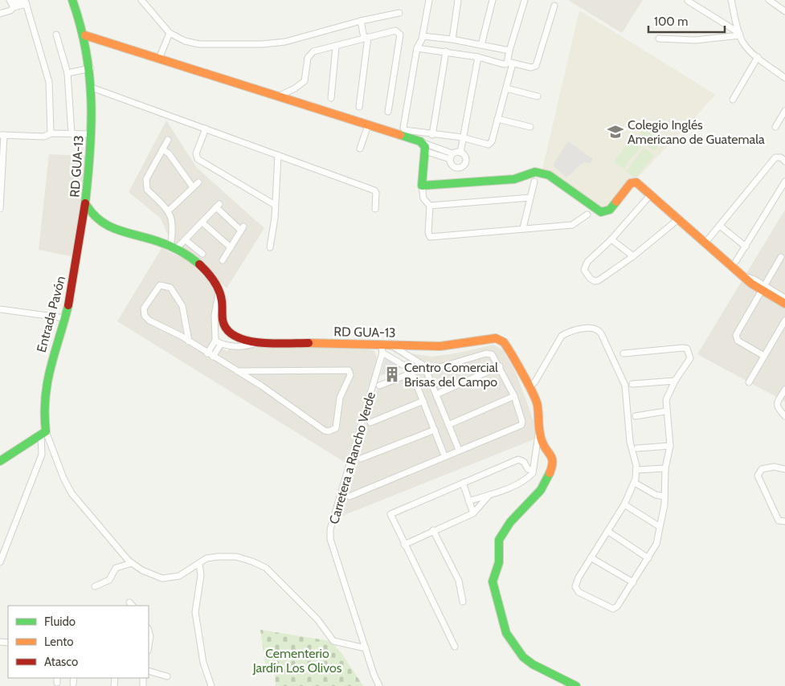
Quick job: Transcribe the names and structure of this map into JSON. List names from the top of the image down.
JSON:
{
  "streets": {
    "street": ["RD GUA-13", "Entrada Pavón", "Carretera a Rancho Verde"]
  },
  "crossings": [
    ["RD GUA-13", "Entrada Pavón"],
    ["RD GUA-13", "Carretera a Rancho Verde"]
  ],
  "parks": ["Cementerio Jardín Los Olivos"],
  "places": {
    "school or university": ["Colegio Inglés Americano de Guatemala"],
    "building": ["Centro Comercial Brisas del Campo"]
  },
  "legend": ["Fluido", "Lento", "Atasco"],
  "scale_bar": "100 m"
}
